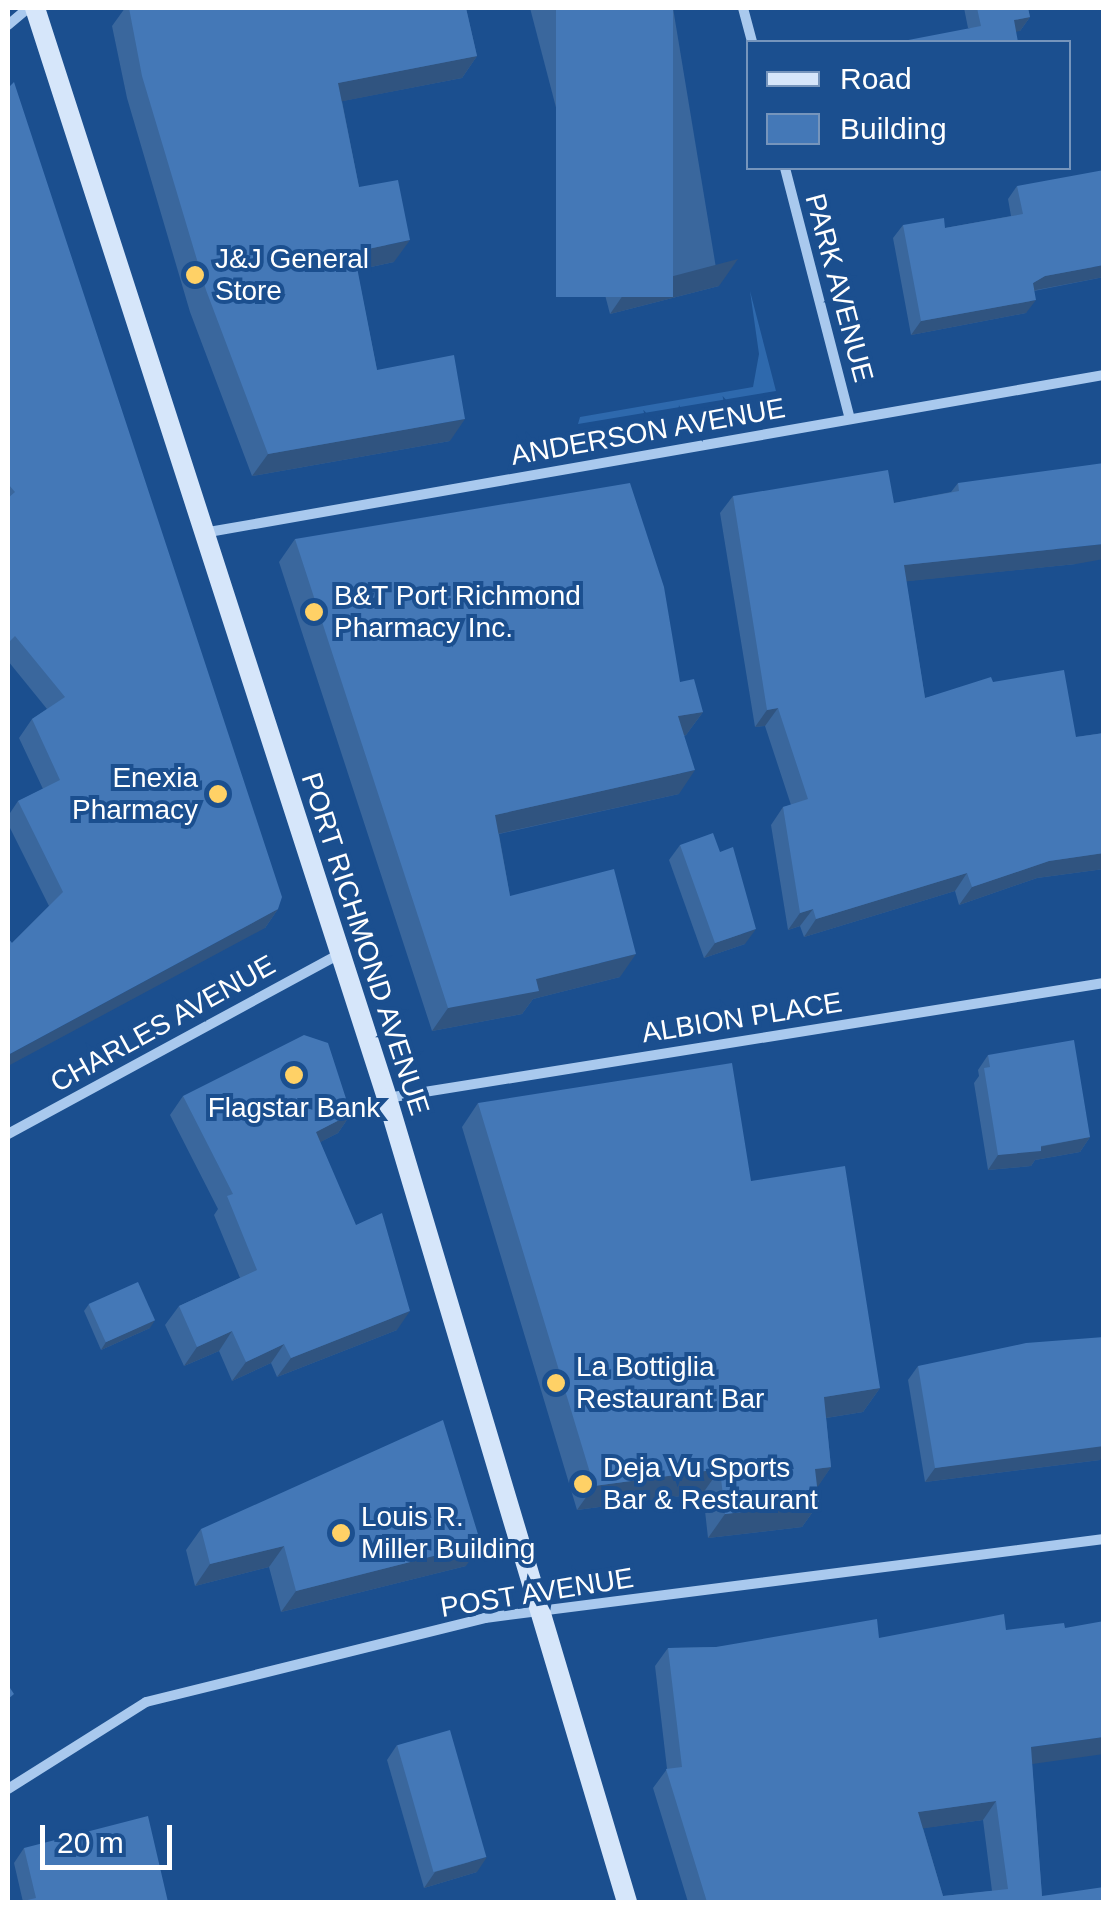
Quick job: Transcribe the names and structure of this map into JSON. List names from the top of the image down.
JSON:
{
  "streets": {
    "street": [
      "PARK AVENUE",
      "ANDERSON AVENUE",
      "PORT RICHMOND AVENUE",
      "ALBION PLACE",
      "CHARLES AVENUE",
      "POST AVENUE"
    ]
  },
  "crossings": [
    ["PARK AVENUE", "ANDERSON AVENUE"],
    ["ANDERSON AVENUE", "PORT RICHMOND AVENUE"],
    ["PORT RICHMOND AVENUE", "ALBION PLACE"],
    ["PORT RICHMOND AVENUE", "CHARLES AVENUE"],
    ["PORT RICHMOND AVENUE", "POST AVENUE"]
  ],
  "places": [
    "J&J General Store",
    "B&T Port Richmond Pharmacy Inc.",
    "Enexia Pharmacy",
    "Flagstar Bank",
    "La Bottiglia Restaurant Bar",
    "Deja Vu Sports Bar & Restaurant",
    "Louis R. Miller Building"
  ],
  "legend": ["Road", "Building"],
  "scale_bar": "20 m"
}
